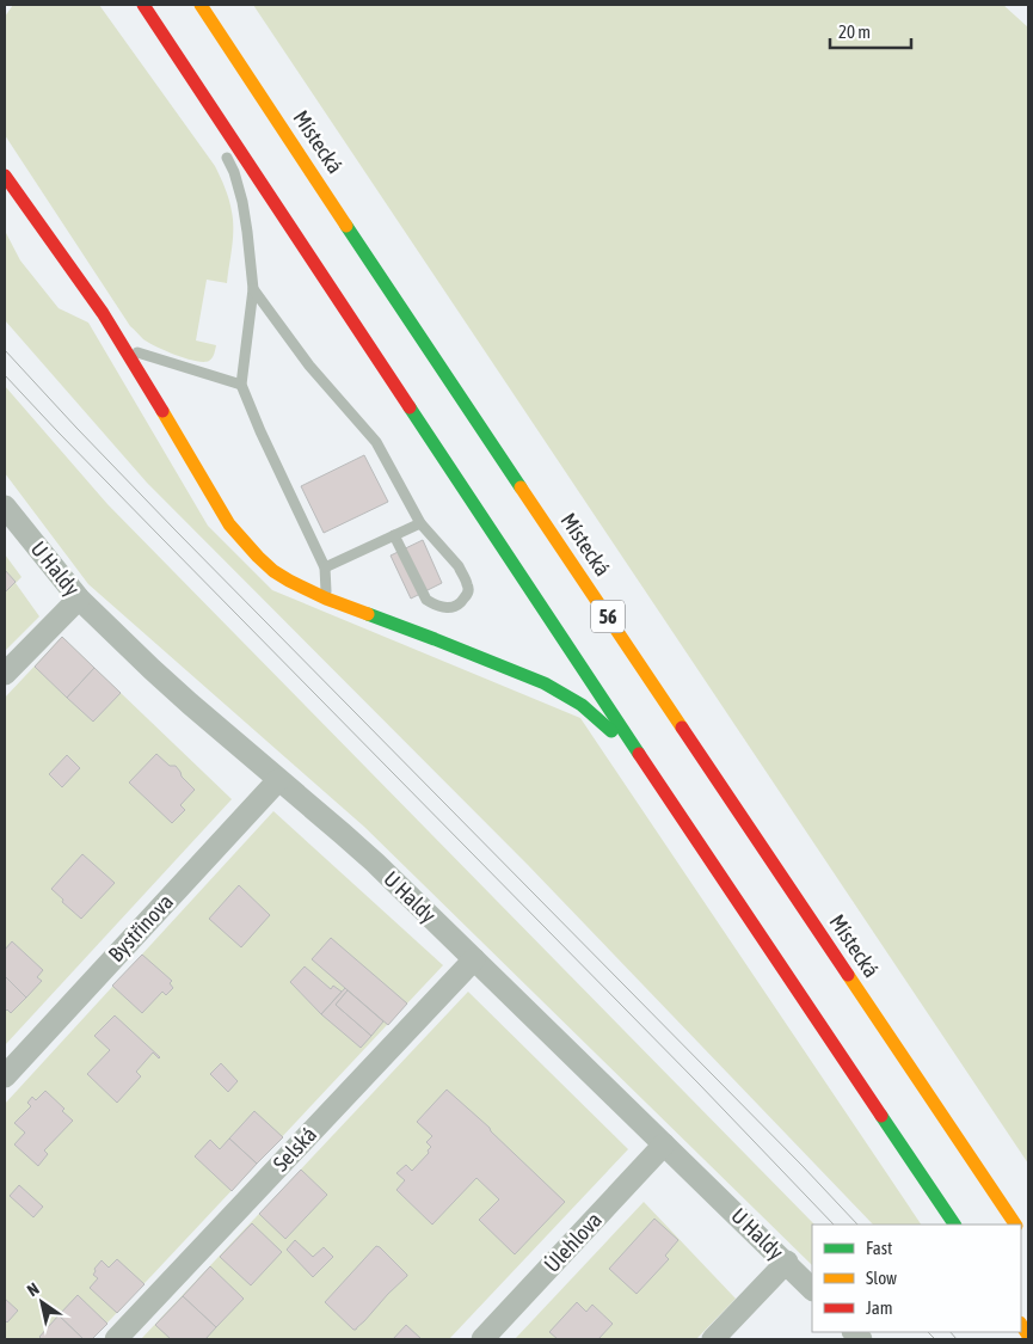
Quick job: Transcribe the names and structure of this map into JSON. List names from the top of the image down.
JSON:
{
  "streets": {
    "highway": ["Místecká", "56"],
    "street": [
      "U Haldy",
      "Bystřinova",
      "Selská",
      "Úlehlova"
    ]
  },
  "crossings": [
    ["U Haldy", "Bystřinova"],
    ["U Haldy", "Selská"],
    ["U Haldy", "Úlehlova"]
  ],
  "legend": ["Fast", "Slow", "Jam"],
  "scale_bar": "20 m",
  "north": "top left"
}
